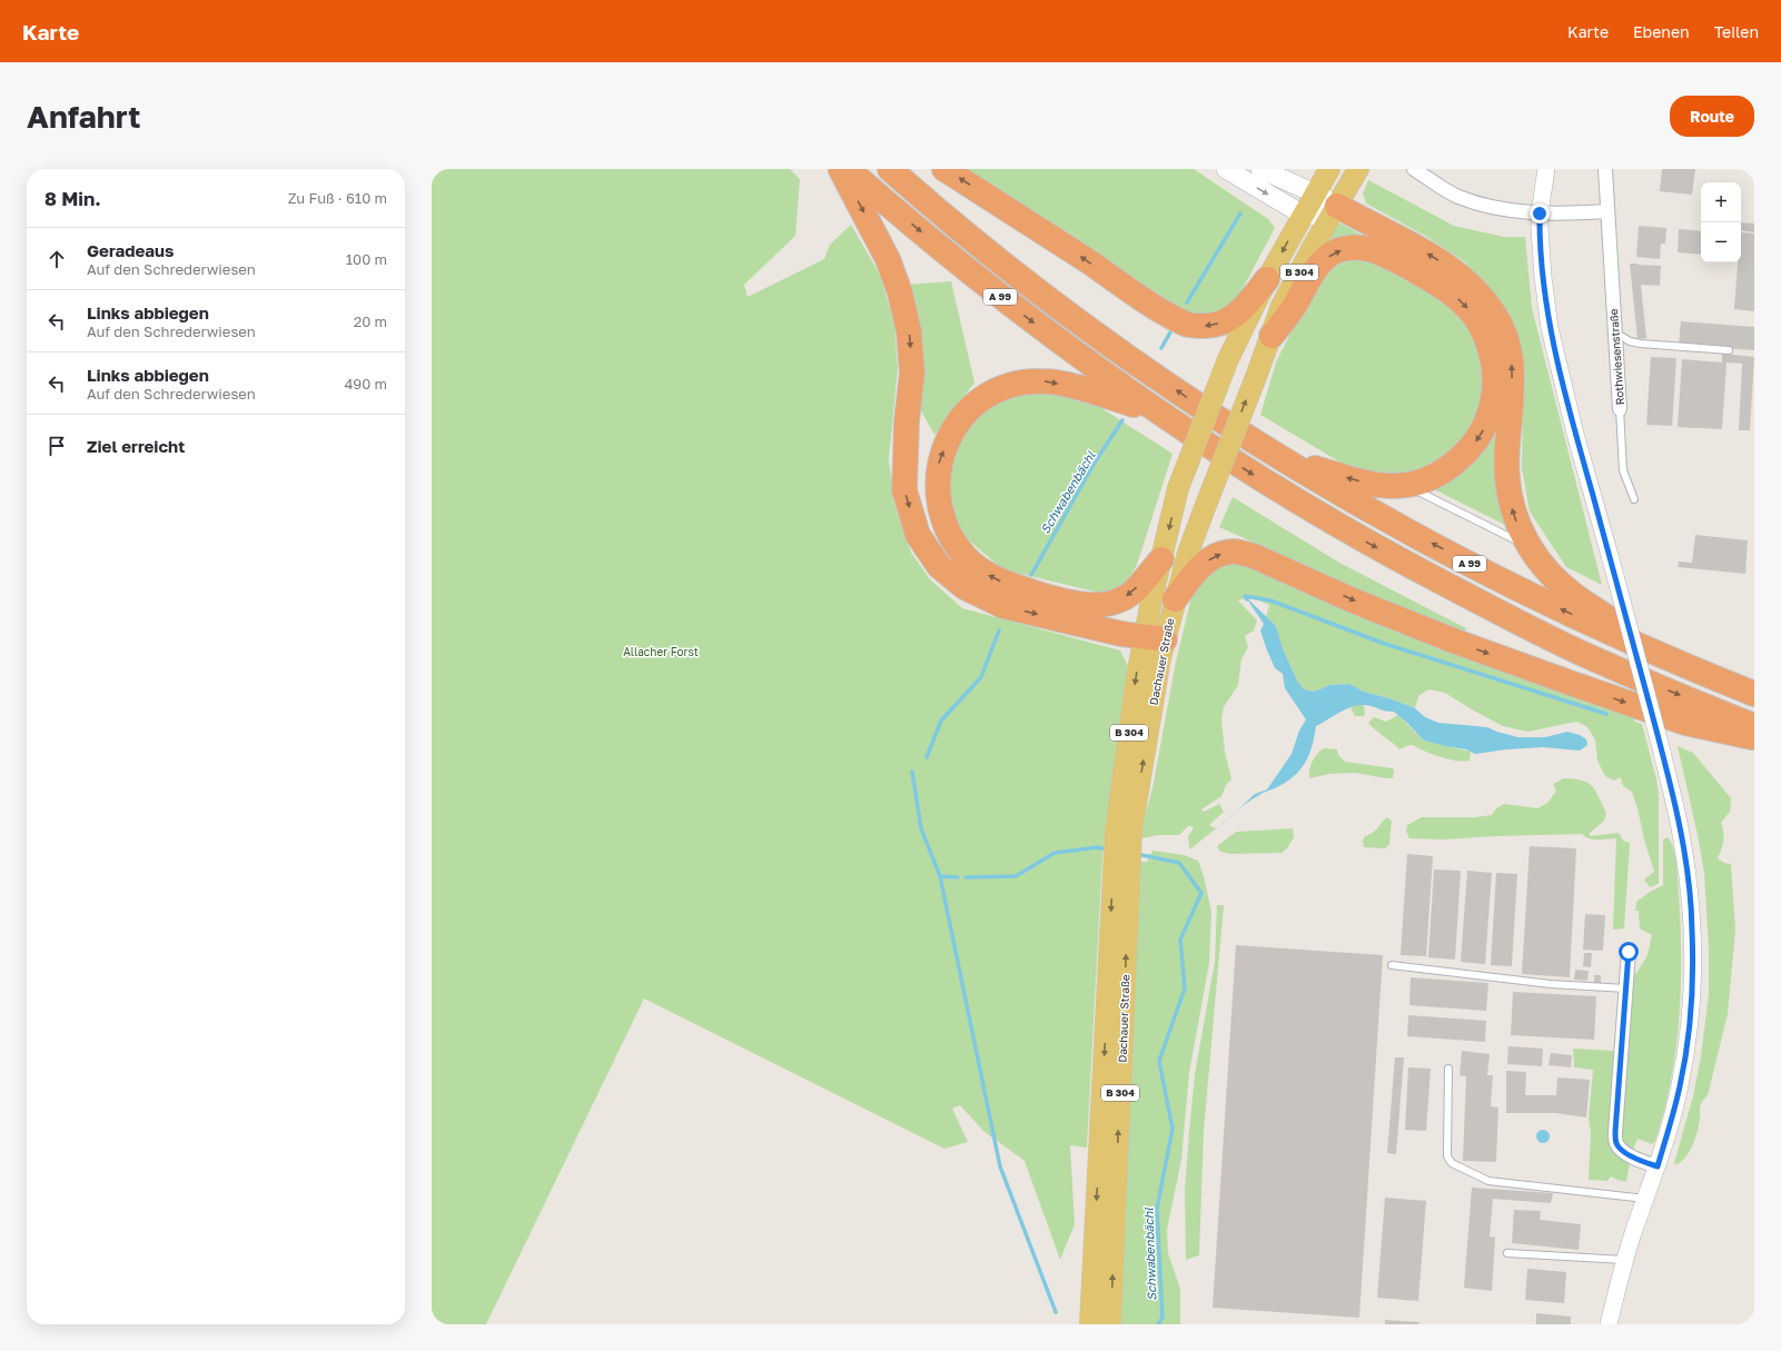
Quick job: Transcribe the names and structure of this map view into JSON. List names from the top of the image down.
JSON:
{
  "streets": {
    "highway": ["A 99"],
    "main road": ["B 304", "Dachauer Straße"],
    "street": ["Rothwiesenstraße"]
  },
  "water": ["Schwabenbächl"],
  "parks": ["Allacher Forst"],
  "page": {
    "header": "Karte",
    "nav": ["Karte", "Ebenen", "Teilen"],
    "buttons": "Route",
    "title": "Anfahrt",
    "heading": ["8 Min.", "Zu Fuß · 610 m"],
    "map_buttons": ["+", "−"],
    "list": [
      ["Geradeaus", "Auf den Schrederwiesen", "100 m"],
      ["Links abbiegen", "Auf den Schrederwiesen", "20 m"],
      ["Links abbiegen", "Auf den Schrederwiesen", "490 m"],
      "Ziel erreicht"
    ]
  }
}
